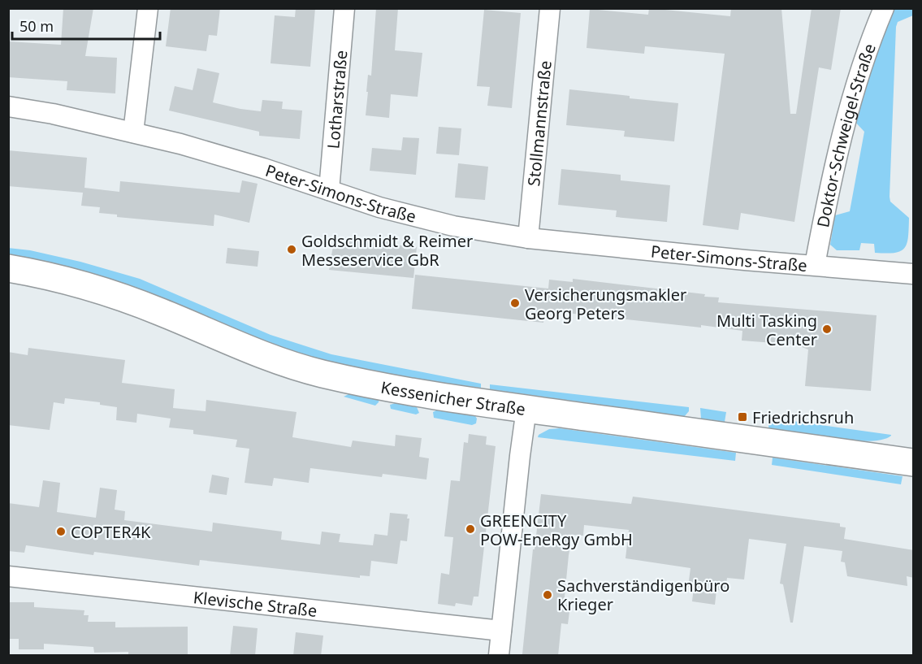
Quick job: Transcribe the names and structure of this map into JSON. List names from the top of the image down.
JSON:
{
  "streets": {
    "main road": ["Kessenicher Straße"],
    "street": [
      "Lotharstraße",
      "Stollmannstraße",
      "Doktor-Schweigel-Straße",
      "Peter-Simons-Straße",
      "Klevische Straße"
    ]
  },
  "crossings": [
    ["Lotharstraße", "Peter-Simons-Straße"],
    ["Stollmannstraße", "Peter-Simons-Straße"],
    ["Doktor-Schweigel-Straße", "Peter-Simons-Straße"]
  ],
  "places": {
    "other": [
      "Goldschmidt & Reimer Messeservice GbR",
      "Versicherungsmakler Georg Peters",
      "Multi Tasking Center",
      "GREENCITY POW-EneRgy GmbH",
      "COPTER4K",
      "Sachverständigenbüro Krieger"
    ],
    "transit": ["Friedrichsruh"]
  },
  "scale_bar": "50 m"
}
